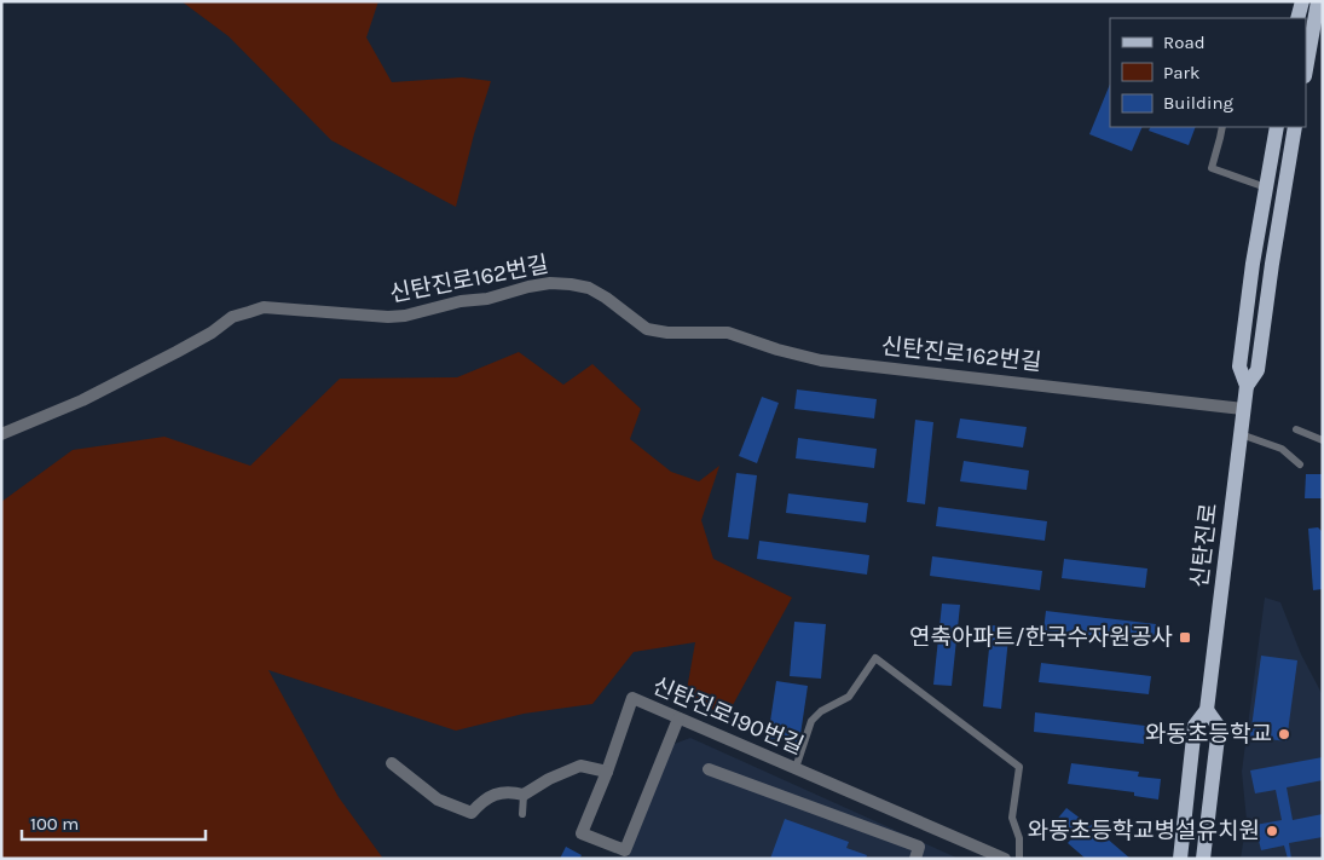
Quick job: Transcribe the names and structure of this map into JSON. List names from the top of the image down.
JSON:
{
  "streets": {
    "main road": ["신탄진로"],
    "street": ["신탄진로162번길", "신탄진로190번길"]
  },
  "crossings": [
    ["신탄진로162번길", "신탄진로"]
  ],
  "places": {
    "transit": ["연축아파트/한국수자원공사"],
    "other": ["와동초등학교", "와동초등학교병설유치원"]
  },
  "legend": ["Road", "Park", "Building"],
  "scale_bar": "100 m"
}
